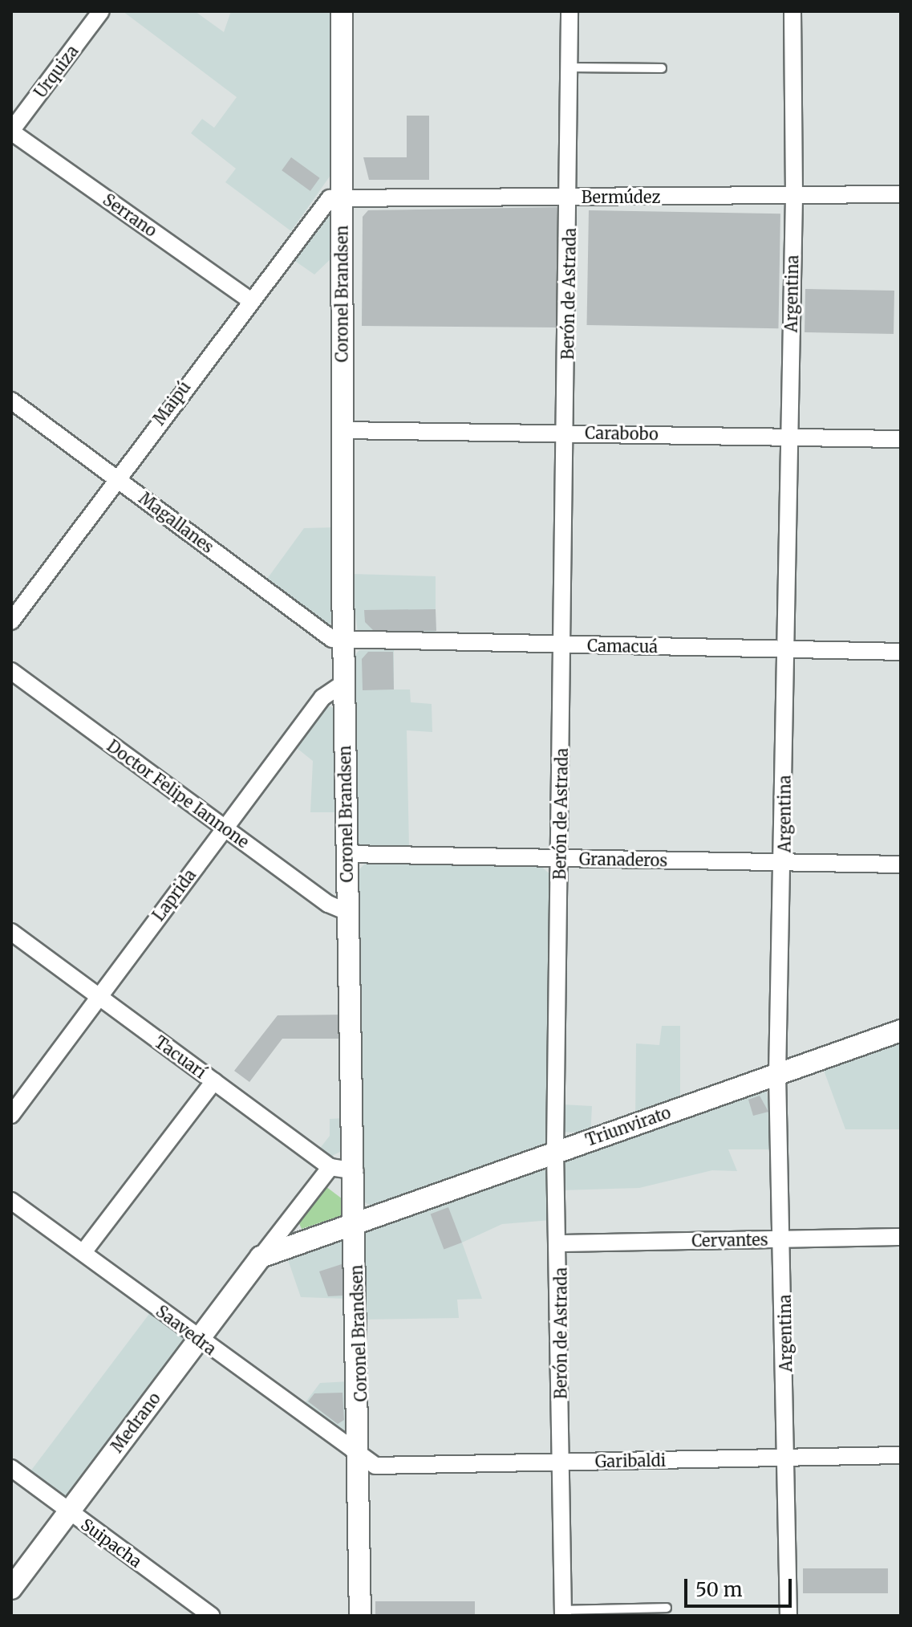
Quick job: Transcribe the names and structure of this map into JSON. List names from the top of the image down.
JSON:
{
  "streets": {
    "street": [
      "Urquiza",
      "Bermúdez",
      "Serrano",
      "Coronel Brandsen",
      "Berón de Astrada",
      "Argentina",
      "Maipú",
      "Carabobo",
      "Magallanes",
      "Camacuá",
      "Doctor Felipe Iannone",
      "Granaderos",
      "Laprida",
      "Tacuarí",
      "Triunvirato",
      "Cervantes",
      "Saavedra",
      "Medrano",
      "Garibaldi",
      "Suipacha"
    ]
  },
  "crossings": [
    ["Urquiza", "Serrano"],
    ["Bermúdez", "Coronel Brandsen"],
    ["Bermúdez", "Berón de Astrada"],
    ["Bermúdez", "Argentina"],
    ["Bermúdez", "Maipú"],
    ["Serrano", "Maipú"],
    ["Coronel Brandsen", "Maipú"],
    ["Coronel Brandsen", "Carabobo"],
    ["Coronel Brandsen", "Magallanes"],
    ["Coronel Brandsen", "Camacuá"],
    ["Coronel Brandsen", "Doctor Felipe Iannone"],
    ["Coronel Brandsen", "Granaderos"],
    ["Coronel Brandsen", "Laprida"],
    ["Coronel Brandsen", "Tacuarí"],
    ["Coronel Brandsen", "Triunvirato"],
    ["Coronel Brandsen", "Saavedra"],
    ["Coronel Brandsen", "Garibaldi"],
    ["Berón de Astrada", "Carabobo"],
    ["Berón de Astrada", "Camacuá"],
    ["Berón de Astrada", "Granaderos"],
    ["Berón de Astrada", "Triunvirato"],
    ["Berón de Astrada", "Cervantes"],
    ["Berón de Astrada", "Garibaldi"],
    ["Argentina", "Carabobo"],
    ["Argentina", "Camacuá"],
    ["Argentina", "Granaderos"],
    ["Argentina", "Triunvirato"],
    ["Argentina", "Cervantes"],
    ["Argentina", "Garibaldi"],
    ["Maipú", "Magallanes"],
    ["Magallanes", "Camacuá"],
    ["Doctor Felipe Iannone", "Laprida"],
    ["Laprida", "Tacuarí"],
    ["Tacuarí", "Medrano"],
    ["Saavedra", "Medrano"],
    ["Saavedra", "Garibaldi"],
    ["Medrano", "Suipacha"]
  ],
  "scale_bar": "50 m"
}
